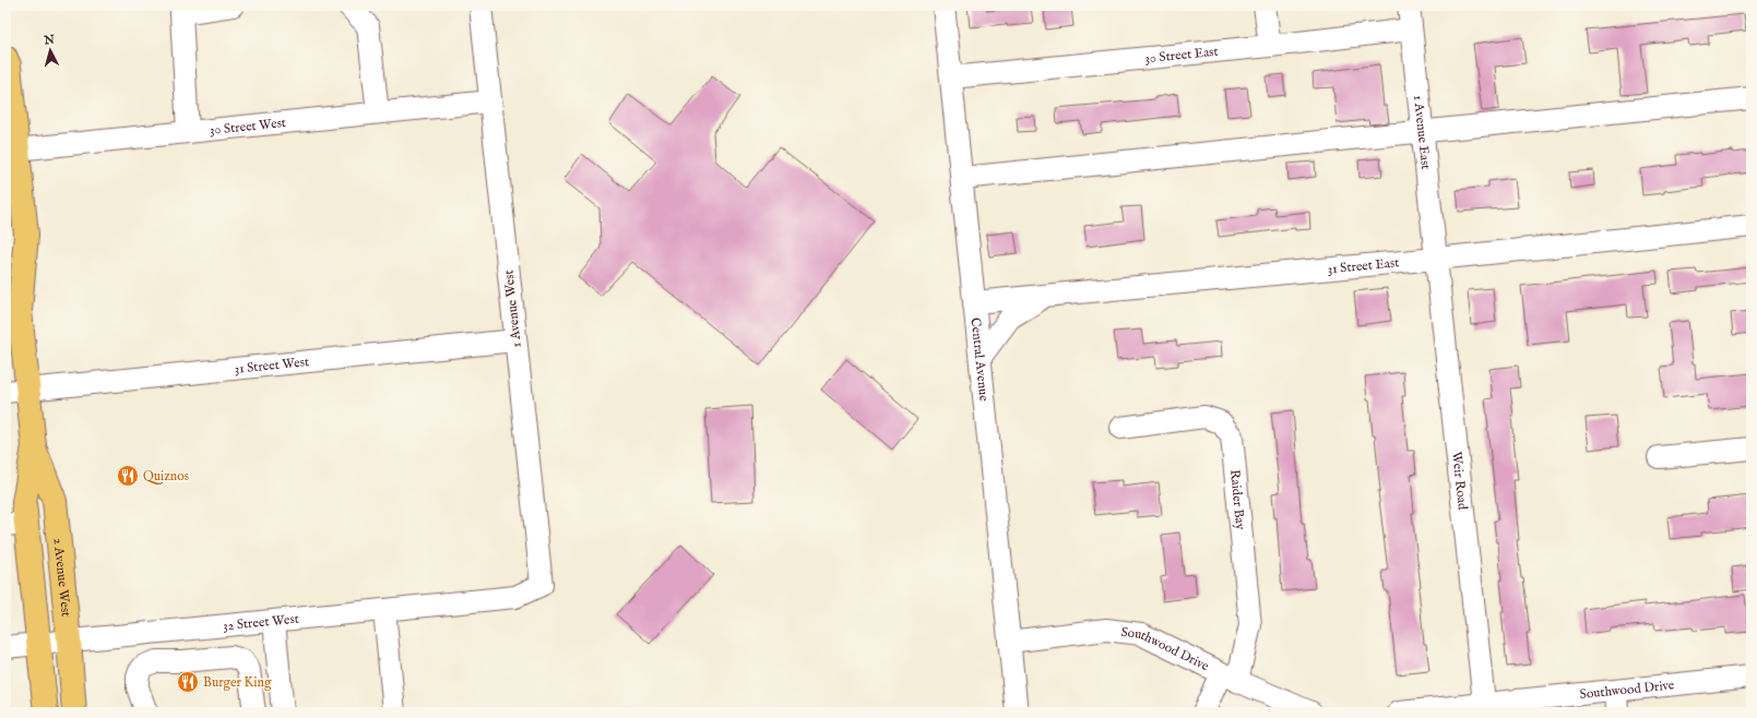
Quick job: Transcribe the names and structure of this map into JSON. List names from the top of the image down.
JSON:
{
  "streets": {
    "highway": ["2 Avenue West"],
    "street": [
      "30 Street East",
      "30 Street West",
      "1 Avenue East",
      "31 Street East",
      "1 Avenue West",
      "Central Avenue",
      "31 Street West",
      "Weir Road",
      "Raider Bay",
      "32 Street West",
      "Southwood Drive"
    ]
  },
  "crossings": [
    ["30 Street East", "1 Avenue East"],
    ["30 Street East", "Central Avenue"],
    ["30 Street West", "1 Avenue West"],
    ["30 Street West", "2 Avenue West"],
    ["1 Avenue East", "31 Street East"],
    ["1 Avenue East", "Weir Road"],
    ["31 Street East", "Central Avenue"],
    ["31 Street East", "Weir Road"],
    ["1 Avenue West", "31 Street West"],
    ["1 Avenue West", "32 Street West"],
    ["Central Avenue", "Southwood Drive"],
    ["31 Street West", "2 Avenue West"],
    ["Weir Road", "Southwood Drive"],
    ["Raider Bay", "Southwood Drive"],
    ["2 Avenue West", "32 Street West"]
  ],
  "places": {
    "restaurant": ["Quiznos", "Burger King"]
  },
  "north": "top"
}
